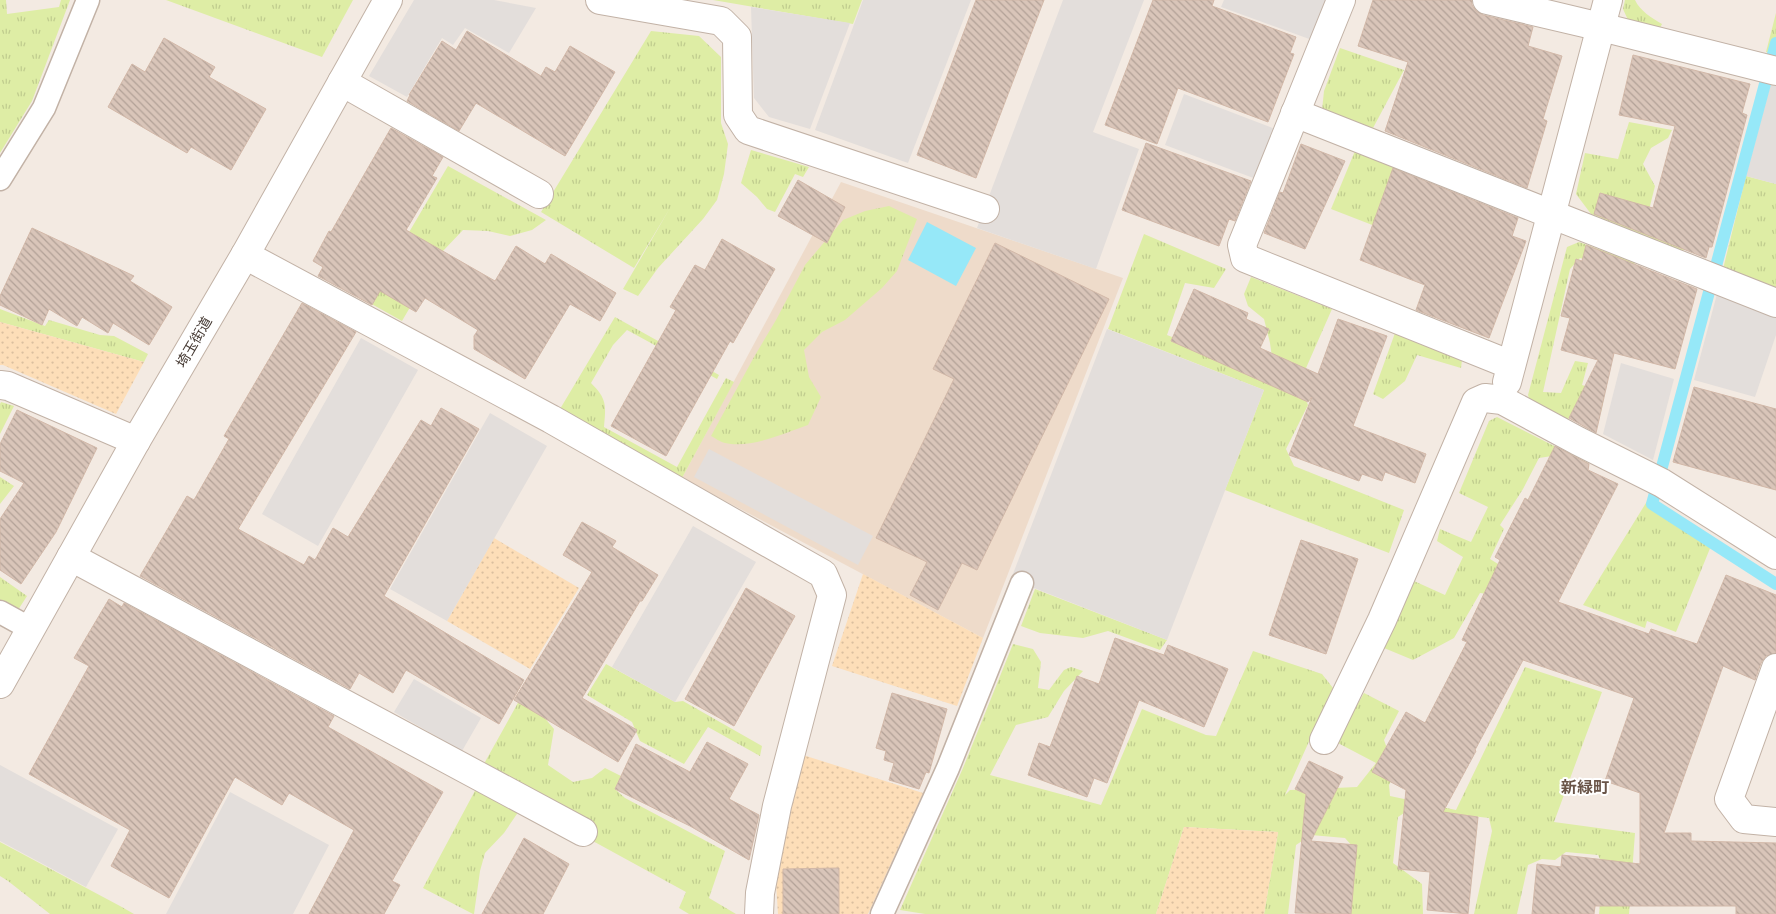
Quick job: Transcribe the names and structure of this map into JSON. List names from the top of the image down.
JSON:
{
  "streets": {
    "street": ["埼玉街道"]
  },
  "districts": ["新緑町"]
}
